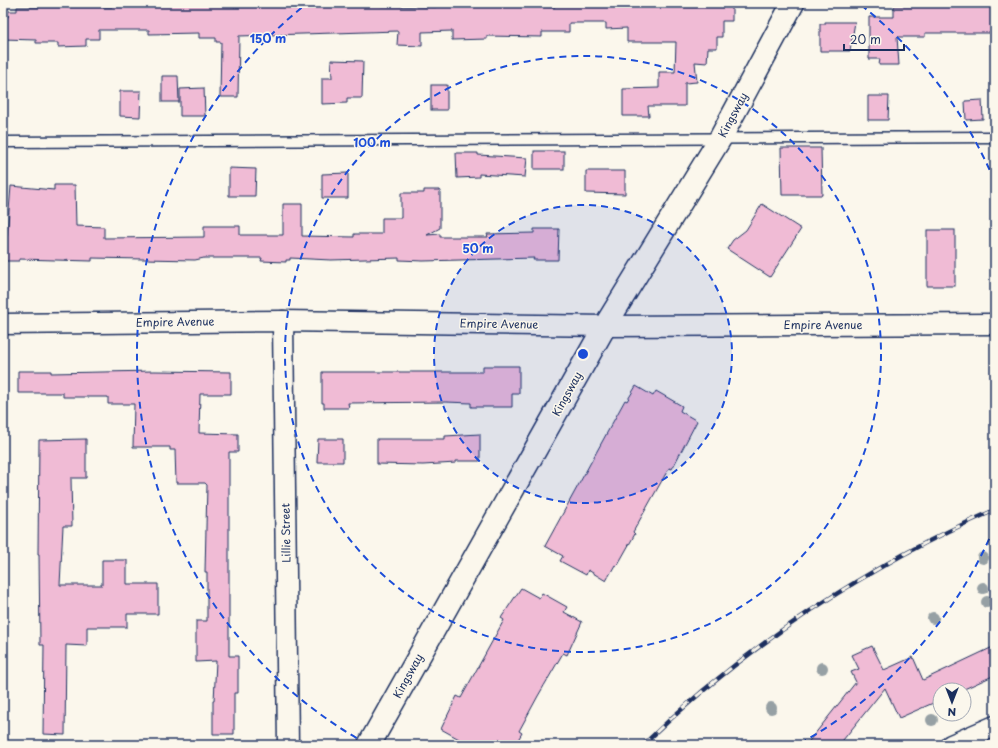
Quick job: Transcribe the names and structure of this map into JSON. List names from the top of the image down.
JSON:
{
  "streets": {
    "main road": ["Kingsway"],
    "street": ["Empire Avenue", "Lillie Street"]
  },
  "crossings": [
    ["Kingsway", "Empire Avenue"],
    ["Empire Avenue", "Lillie Street"]
  ],
  "scale_bar": "20 m",
  "north": "bottom",
  "rings": ["150 m", "100 m", "50 m"]
}
